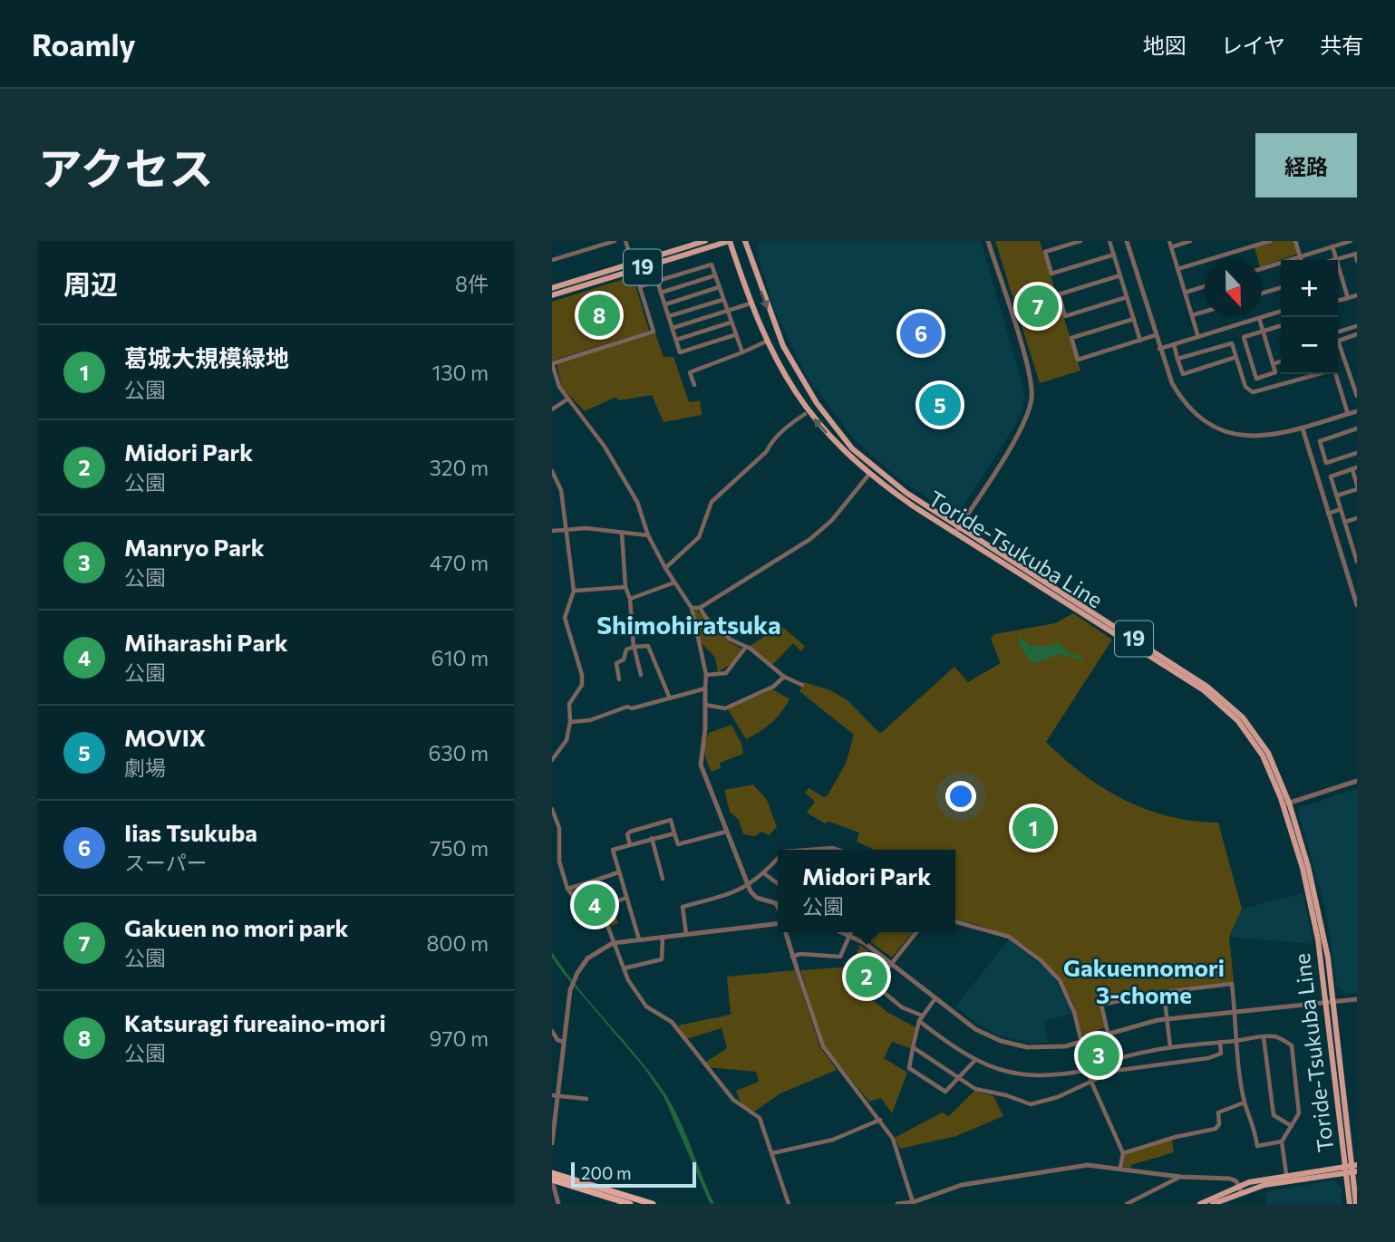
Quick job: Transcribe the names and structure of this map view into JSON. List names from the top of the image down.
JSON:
{
  "streets": {
    "main road": ["19", "Toride-Tsukuba Line"]
  },
  "crossings": [
    ["19", "Toride-Tsukuba Line"]
  ],
  "districts": ["Shimohiratsuka", "Gakuennomori 3-chome"],
  "scale_bar": "200 m",
  "north": "bottom",
  "page": {
    "header": "Roamly",
    "nav": ["地図", "レイヤ", "共有"],
    "title": "アクセス",
    "buttons": "経路",
    "heading": ["周辺", "8件"],
    "map_buttons": ["+", "−"],
    "pins": [
      "7",
      "8",
      "6",
      "5",
      "1",
      "4",
      "2",
      "3"
    ],
    "list": [
      {
        "mark": "1",
        "name": "葛城大規模緑地",
        "note": "公園",
        "value": "130 m"
      },
      {
        "mark": "2",
        "name": "Midori Park",
        "note": "公園",
        "value": "320 m"
      },
      {
        "mark": "3",
        "name": "Manryo Park",
        "note": "公園",
        "value": "470 m"
      },
      {
        "mark": "4",
        "name": "Miharashi Park",
        "note": "公園",
        "value": "610 m"
      },
      {
        "mark": "5",
        "name": "MOVIX",
        "note": "劇場",
        "value": "630 m"
      },
      {
        "mark": "6",
        "name": "Iias Tsukuba",
        "note": "スーパー",
        "value": "750 m"
      },
      {
        "mark": "7",
        "name": "Gakuen no mori park",
        "note": "公園",
        "value": "800 m"
      },
      {
        "mark": "8",
        "name": "Katsuragi fureaino-mori",
        "note": "公園",
        "value": "970 m"
      }
    ],
    "popup": ["Midori Park", "公園"],
    "scale": "200 m"
  }
}
